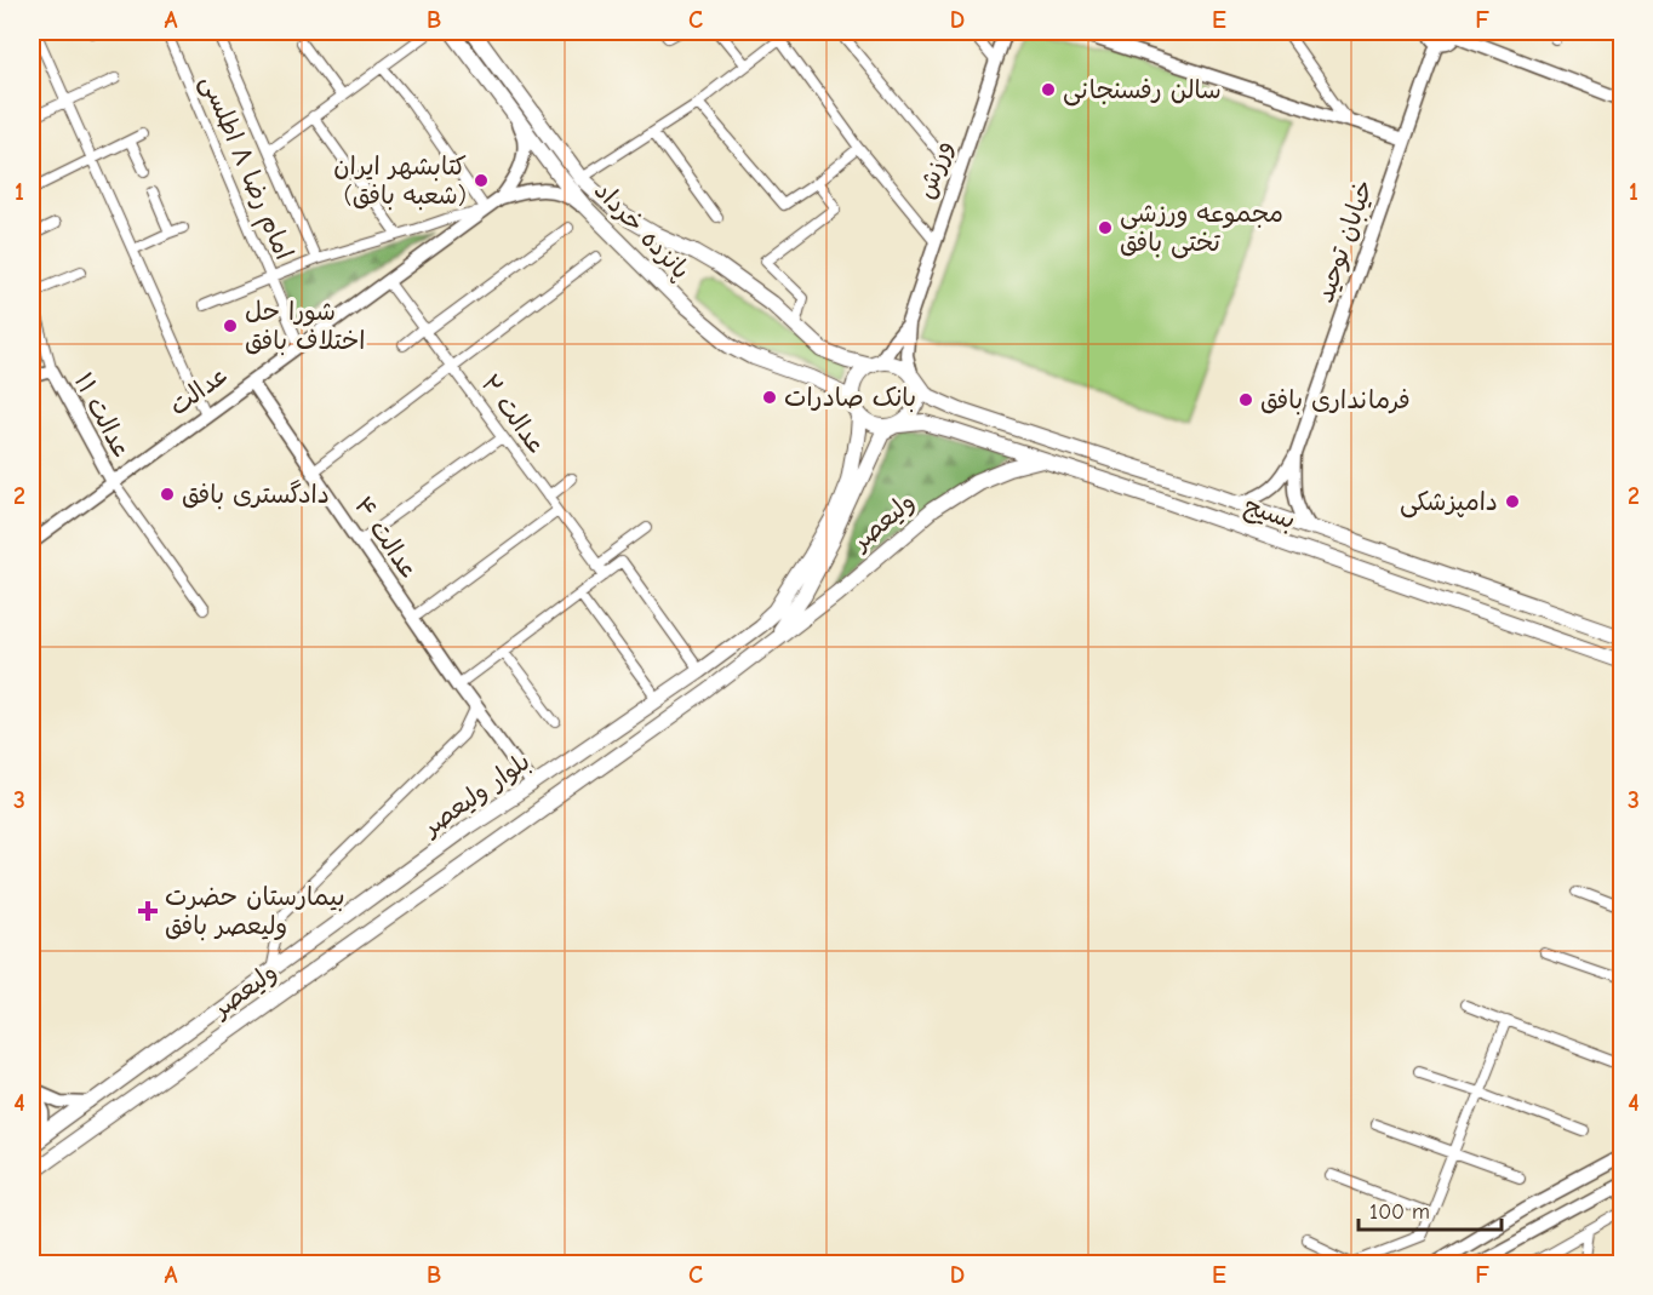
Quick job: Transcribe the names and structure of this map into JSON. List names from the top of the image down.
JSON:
{
  "streets": {
    "main road": [
      "پانزده خرداد",
      "بسیج",
      "ولیعصر",
      "بلوار ولیعصر"
    ],
    "street": [
      "امام رضا ۸ اطلسی",
      "ورزش",
      "خیابان توحید",
      "عدالت",
      "عدالت ۲",
      "عدالت ۱۱",
      "عدالت ۴"
    ]
  },
  "crossings": [
    ["امام رضا ۸ اطلسی", "عدالت"],
    ["ورزش", "پانزده خرداد"],
    ["ورزش", "بسیج"],
    ["ورزش", "ولیعصر"],
    ["ورزش", "بلوار ولیعصر"],
    ["پانزده خرداد", "عدالت"],
    ["پانزده خرداد", "بسیج"],
    ["پانزده خرداد", "ولیعصر"],
    ["پانزده خرداد", "بلوار ولیعصر"],
    ["عدالت", "عدالت ۲"],
    ["عدالت", "عدالت ۱۱"],
    ["عدالت", "عدالت ۴"],
    ["بسیج", "ولیعصر"],
    ["بسیج", "بلوار ولیعصر"],
    ["ولیعصر", "بلوار ولیعصر"],
    ["عدالت ۴", "بلوار ولیعصر"]
  ],
  "places": {
    "other": [
      "سالن رفسنجانی",
      "کتابشهر ایران (شعبه بافق)",
      "مجموعه ورزشی تختی بافق",
      "شورا حل اختلاف بافق",
      "بانک صادرات",
      "فرمانداری بافق",
      "دادگستری بافق",
      "دامپزشکی"
    ],
    "health": ["بیمارستان حضرت ولیعصر بافق"]
  },
  "scale_bar": "100 m",
  "grid": {
    "columns": [
      "A",
      "B",
      "C",
      "D",
      "E",
      "F"
    ],
    "rows": [
      "1",
      "2",
      "3",
      "4"
    ]
  }
}
